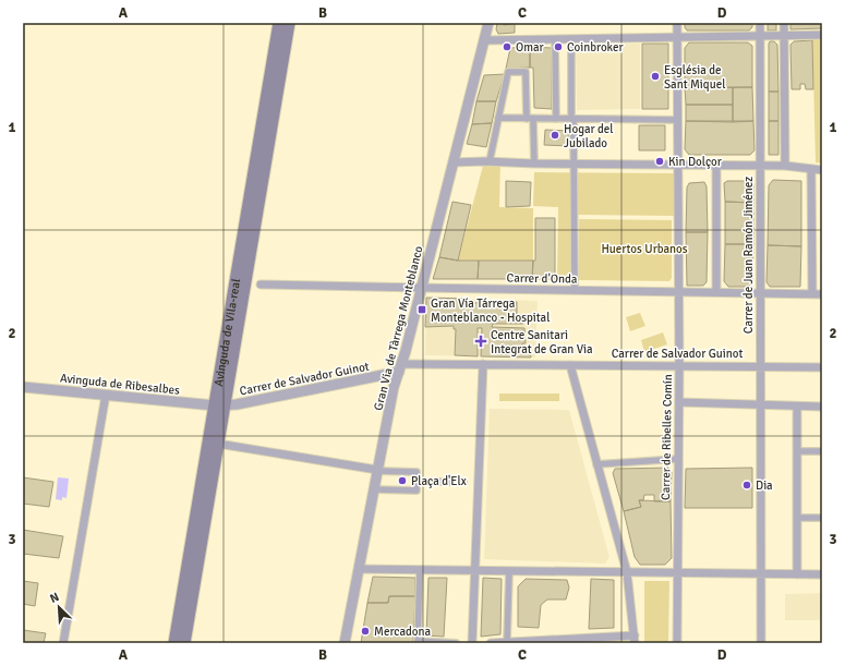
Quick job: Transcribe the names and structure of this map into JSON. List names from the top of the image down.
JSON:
{
  "streets": {
    "main road": ["Avinguda de Vila-real"],
    "street": [
      "Carrer de Juan Ramón Jiménez",
      "Carrer d'Onda",
      "Gran Via de Tàrrega Monteblanco",
      "Carrer de Salvador Guinot",
      "Avinguda de Ribesalbes",
      "Carrer de Ribelles Comín"
    ]
  },
  "crossings": [
    ["Carrer de Juan Ramón Jiménez", "Carrer d'Onda"],
    ["Carrer de Juan Ramón Jiménez", "Carrer de Salvador Guinot"],
    ["Carrer d'Onda", "Gran Via de Tàrrega Monteblanco"],
    ["Carrer d'Onda", "Carrer de Ribelles Comín"],
    ["Gran Via de Tàrrega Monteblanco", "Carrer de Salvador Guinot"],
    ["Avinguda de Vila-real", "Carrer de Salvador Guinot"],
    ["Avinguda de Vila-real", "Avinguda de Ribesalbes"],
    ["Carrer de Salvador Guinot", "Avinguda de Ribesalbes"],
    ["Carrer de Salvador Guinot", "Carrer de Ribelles Comín"]
  ],
  "parks": ["Huertos Urbanos"],
  "places": {
    "other": [
      "Omar",
      "Coinbroker",
      "Església de Sant Miquel",
      "Hogar del Jubilado",
      "Kin Dolçor",
      "Plaça d'Elx",
      "Dia",
      "Mercadona"
    ],
    "transit": ["Gran Vía Tárrega Monteblanco - Hospital"],
    "health": ["Centre Sanitari Integrat de Gran Via"]
  },
  "north": "top left",
  "grid": {
    "columns": [
      "A",
      "B",
      "C",
      "D"
    ],
    "rows": ["1", "2", "3"]
  }
}
